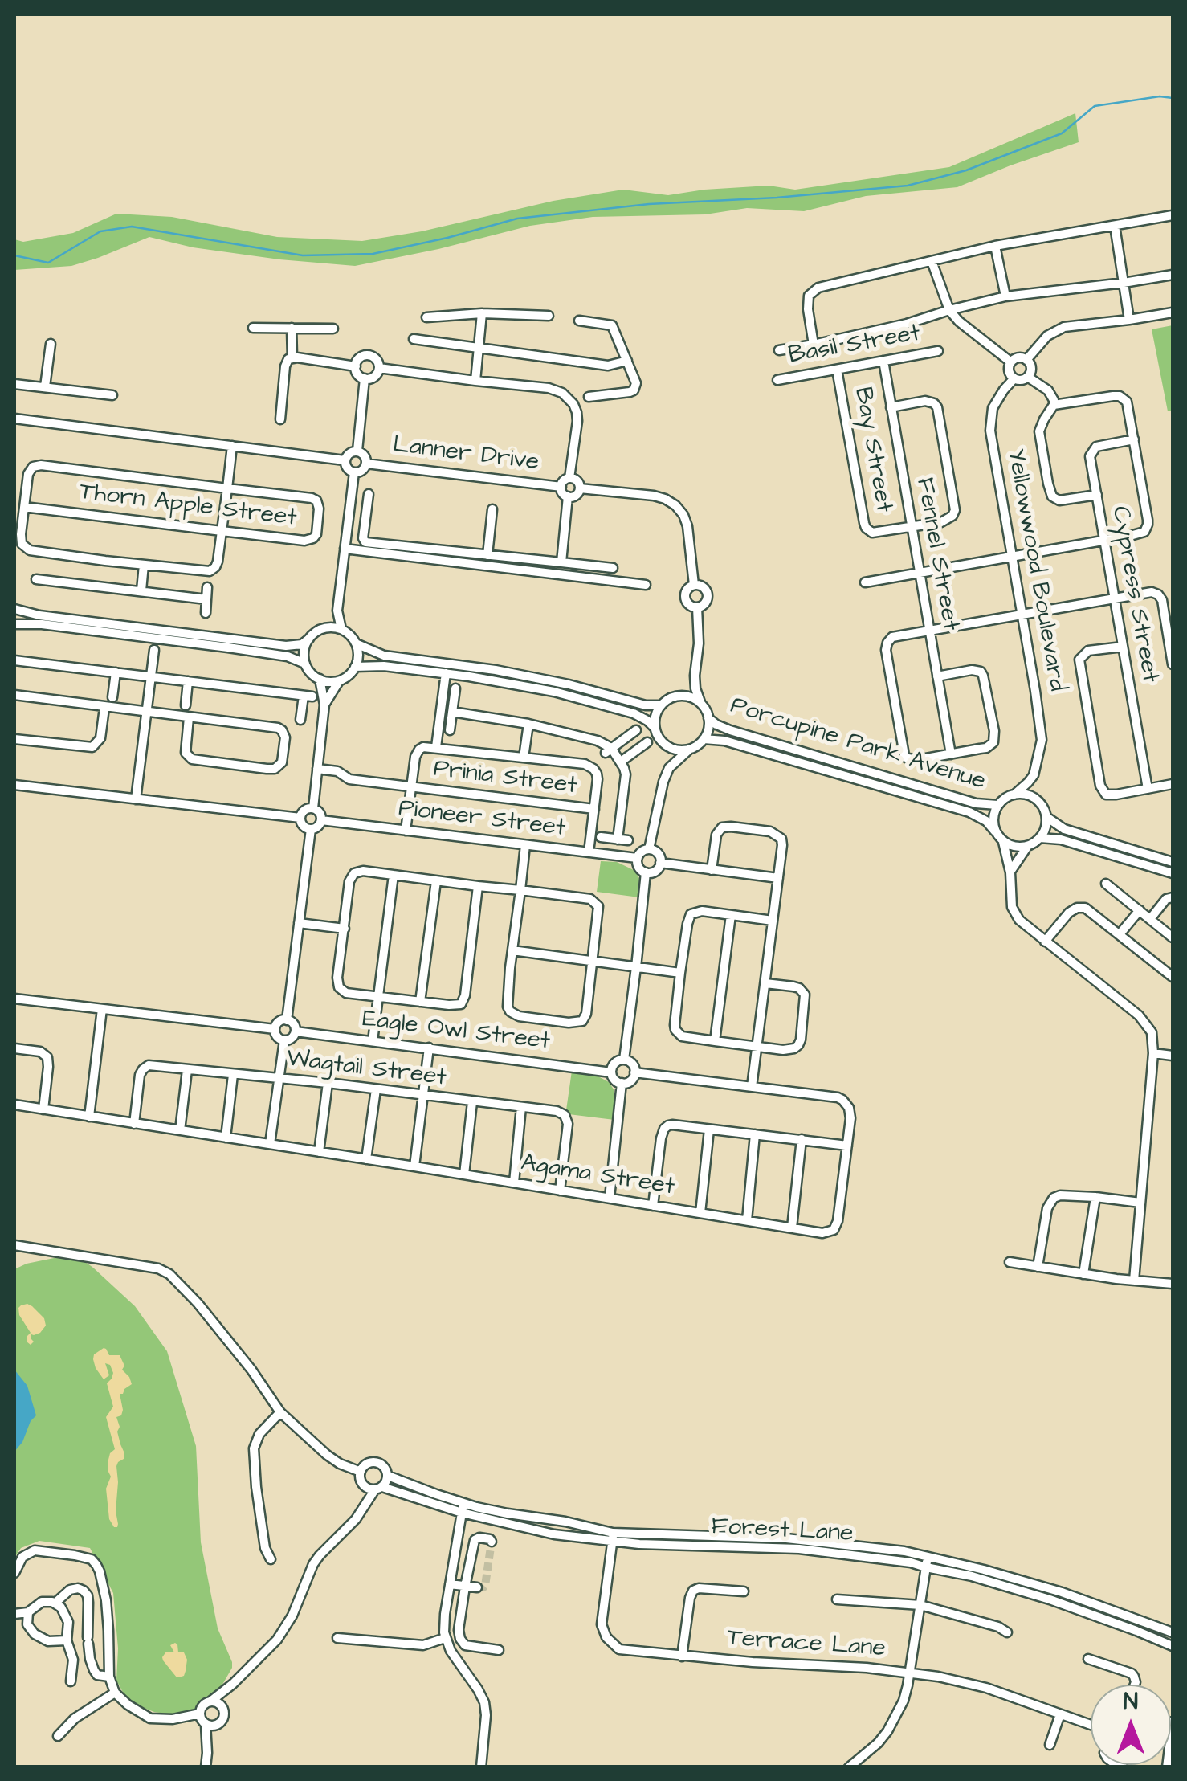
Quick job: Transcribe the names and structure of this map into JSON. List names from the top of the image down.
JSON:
{
  "streets": {
    "street": [
      "Basil Street",
      "Bay Street",
      "Lanner Drive",
      "Thorn Apple Street",
      "Fennel Street",
      "Yellowwood Boulevard",
      "Cypress Street",
      "Porcupine Park Avenue",
      "Prinia Street",
      "Pioneer Street",
      "Eagle Owl Street",
      "Wagtail Street",
      "Agama Street",
      "Forest Lane",
      "Terrace Lane"
    ]
  },
  "crossings": [
    ["Basil Street", "Bay Street"],
    ["Basil Street", "Fennel Street"],
    ["Bay Street", "Fennel Street"],
    ["Yellowwood Boulevard", "Porcupine Park Avenue"],
    ["Eagle Owl Street", "Agama Street"],
    ["Wagtail Street", "Agama Street"],
    ["Forest Lane", "Terrace Lane"]
  ],
  "north": "top"
}
